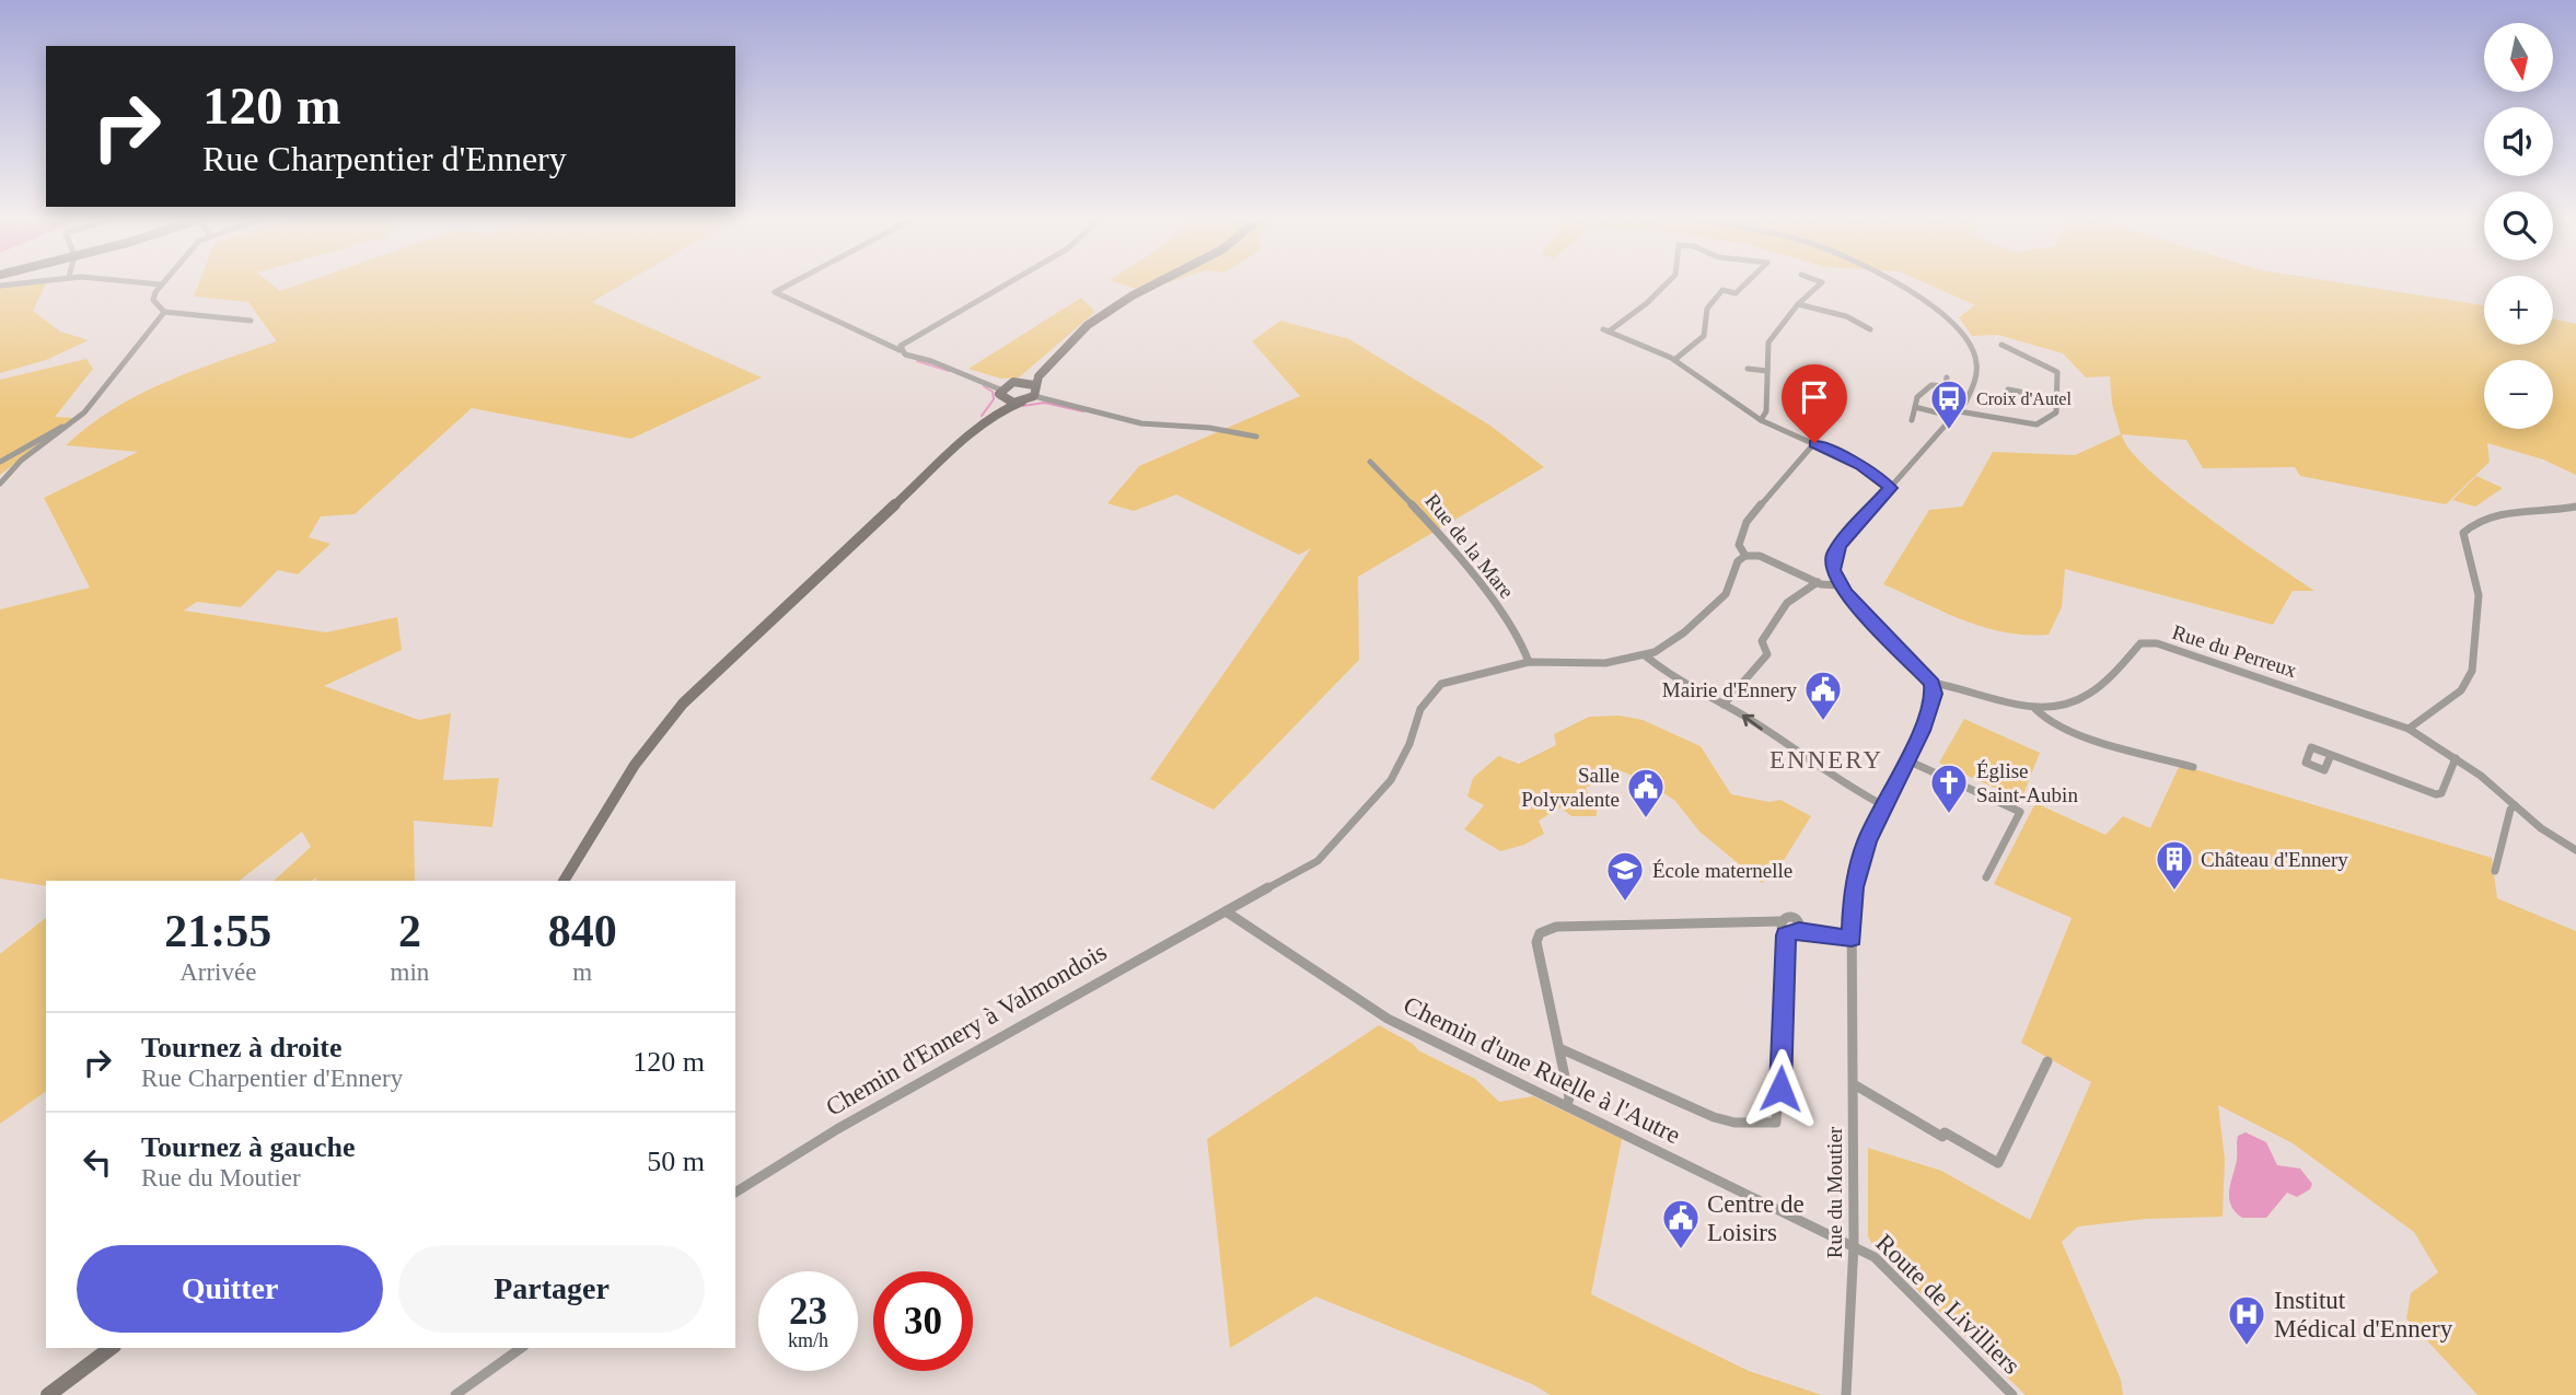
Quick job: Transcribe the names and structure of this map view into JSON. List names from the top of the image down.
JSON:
{
  "streets": {
    "street": [
      "Rue de la Mare",
      "Rue du Perreux",
      "Chemin d'Ennery à Valmondois",
      "Chemin d'une Ruelle à l'Autre",
      "Rue du Moutier",
      "Route de Livilliers"
    ]
  },
  "crossings": [
    ["Rue de la Mare", "Chemin d'Ennery à Valmondois"],
    ["Rue du Perreux", "Rue du Moutier"],
    ["Chemin d'Ennery à Valmondois", "Chemin d'une Ruelle à l'Autre"],
    ["Chemin d'une Ruelle à l'Autre", "Rue du Moutier"],
    ["Chemin d'une Ruelle à l'Autre", "Route de Livilliers"],
    ["Rue du Moutier", "Route de Livilliers"]
  ],
  "districts": ["ENNERY"],
  "places": {
    "bus stop": ["Croix d'Autel"],
    "public building": ["Mairie d'Ennery", "Salle Polyvalente", "Centre de Loisirs"],
    "church": ["Église Saint-Aubin"],
    "building": ["Château d'Ennery"],
    "school or university": ["École maternelle"],
    "hospital": ["Institut Médical d'Ennery"]
  },
  "north": "bottom",
  "page": {
    "map_buttons": ["+", "−"],
    "turn": ["120 m", "Rue Charpentier d'Ennery"],
    "eta": [
      "21:55",
      "Arrivée",
      "2",
      "min",
      "840",
      "m"
    ],
    "list": [
      {
        "name": "Tournez à droite",
        "note": "Rue Charpentier d'Ennery",
        "value": "120 m"
      },
      {
        "name": "Tournez à gauche",
        "note": "Rue du Moutier",
        "value": "50 m"
      }
    ],
    "buttons": ["Quitter", "Partager"],
    "speed": "23 km/h",
    "limit": "30"
  }
}
